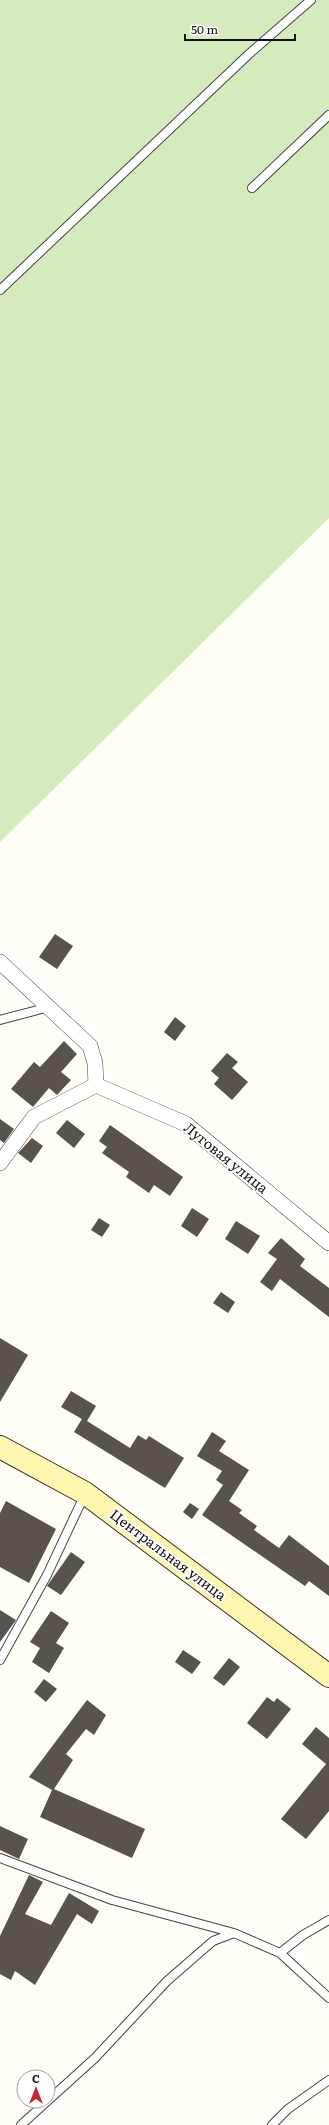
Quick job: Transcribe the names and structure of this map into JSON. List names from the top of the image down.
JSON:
{
  "streets": {
    "main road": ["Центральная улица"],
    "street": ["Луговая улица"]
  },
  "scale_bar": "50 m",
  "north": "top"
}
